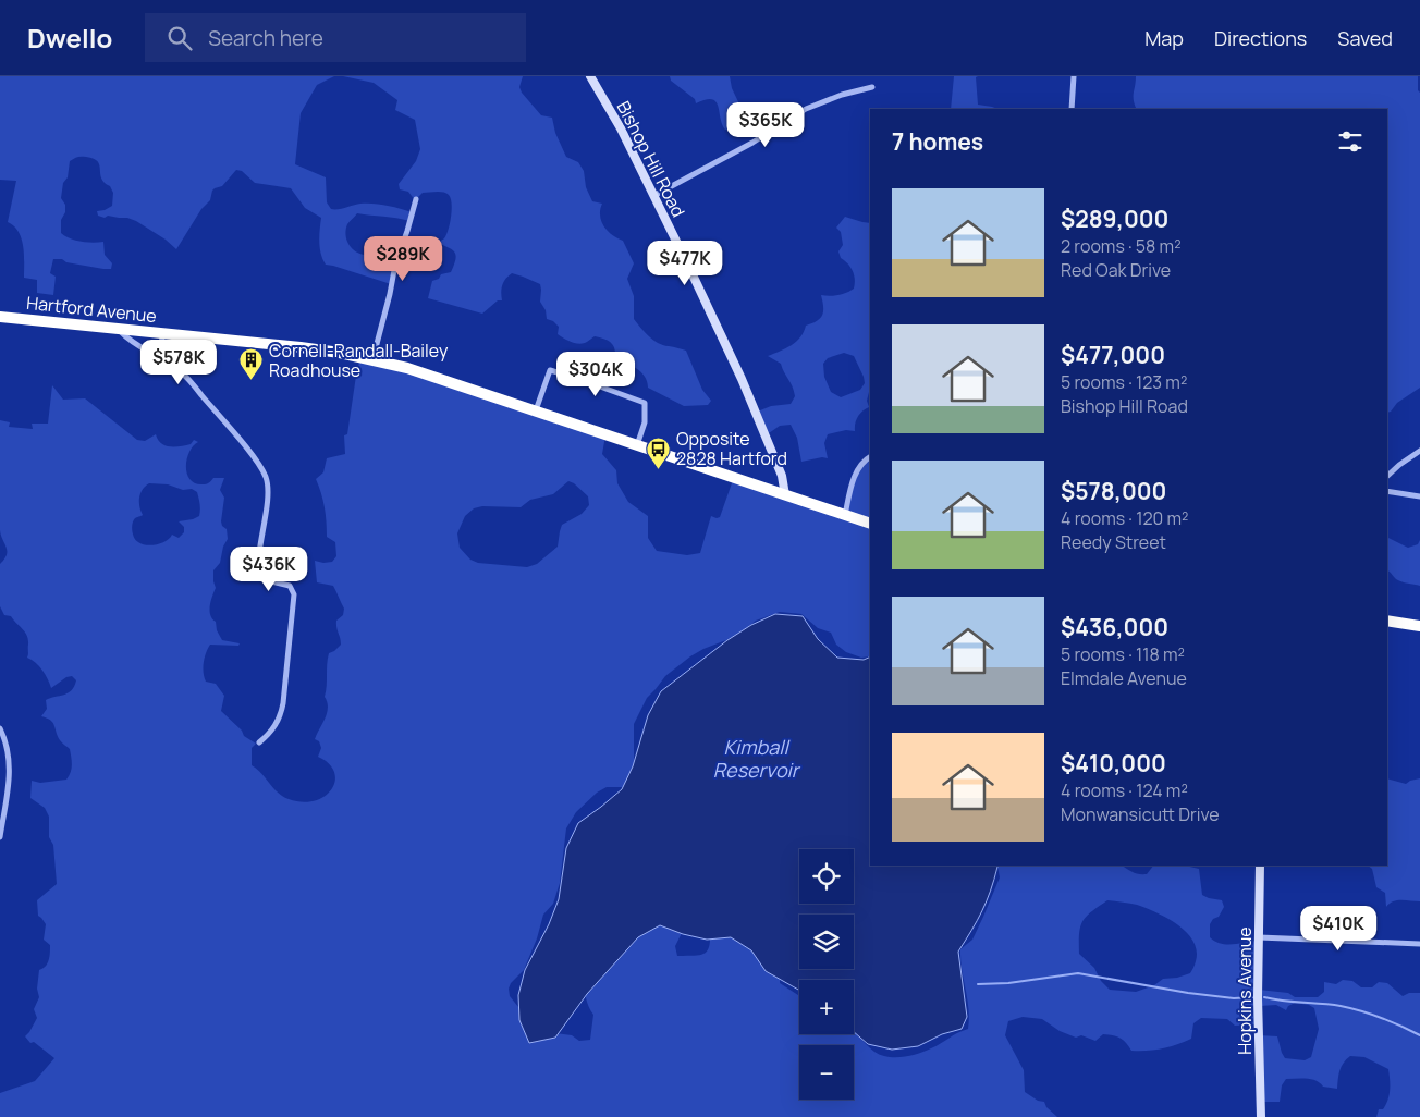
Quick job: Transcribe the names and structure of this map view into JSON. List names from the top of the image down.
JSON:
{
  "streets": {
    "highway": ["Hartford Avenue"],
    "street": ["Bishop Hill Road", "Hopkins Avenue"]
  },
  "crossings": [
    ["Bishop Hill Road", "Hartford Avenue"]
  ],
  "water": ["Kimball Reservoir"],
  "places": {
    "building": ["Cornell-Randall-Bailey Roadhouse"],
    "bus stop": ["Opposite 2828 Hartford"]
  },
  "page": {
    "header": "Dwello",
    "search": "Search here",
    "nav": ["Map", "Directions", "Saved"],
    "price": [
      "$365K",
      "$289K",
      "$477K",
      "$578K",
      "$304K",
      "$436K",
      "$410K"
    ],
    "heading": "7 homes",
    "list": [
      {
        "name": "$289,000",
        "note": "2 rooms · 58 m² · Red Oak Drive"
      },
      {
        "name": "$477,000",
        "note": "5 rooms · 123 m² · Bishop Hill Road"
      },
      {
        "name": "$578,000",
        "note": "4 rooms · 120 m² · Reedy Street"
      },
      {
        "name": "$436,000",
        "note": "5 rooms · 118 m² · Elmdale Avenue"
      },
      {
        "name": "$410,000",
        "note": "4 rooms · 124 m² · Monwansicutt Drive"
      }
    ],
    "map_buttons": ["+", "−"]
  }
}
